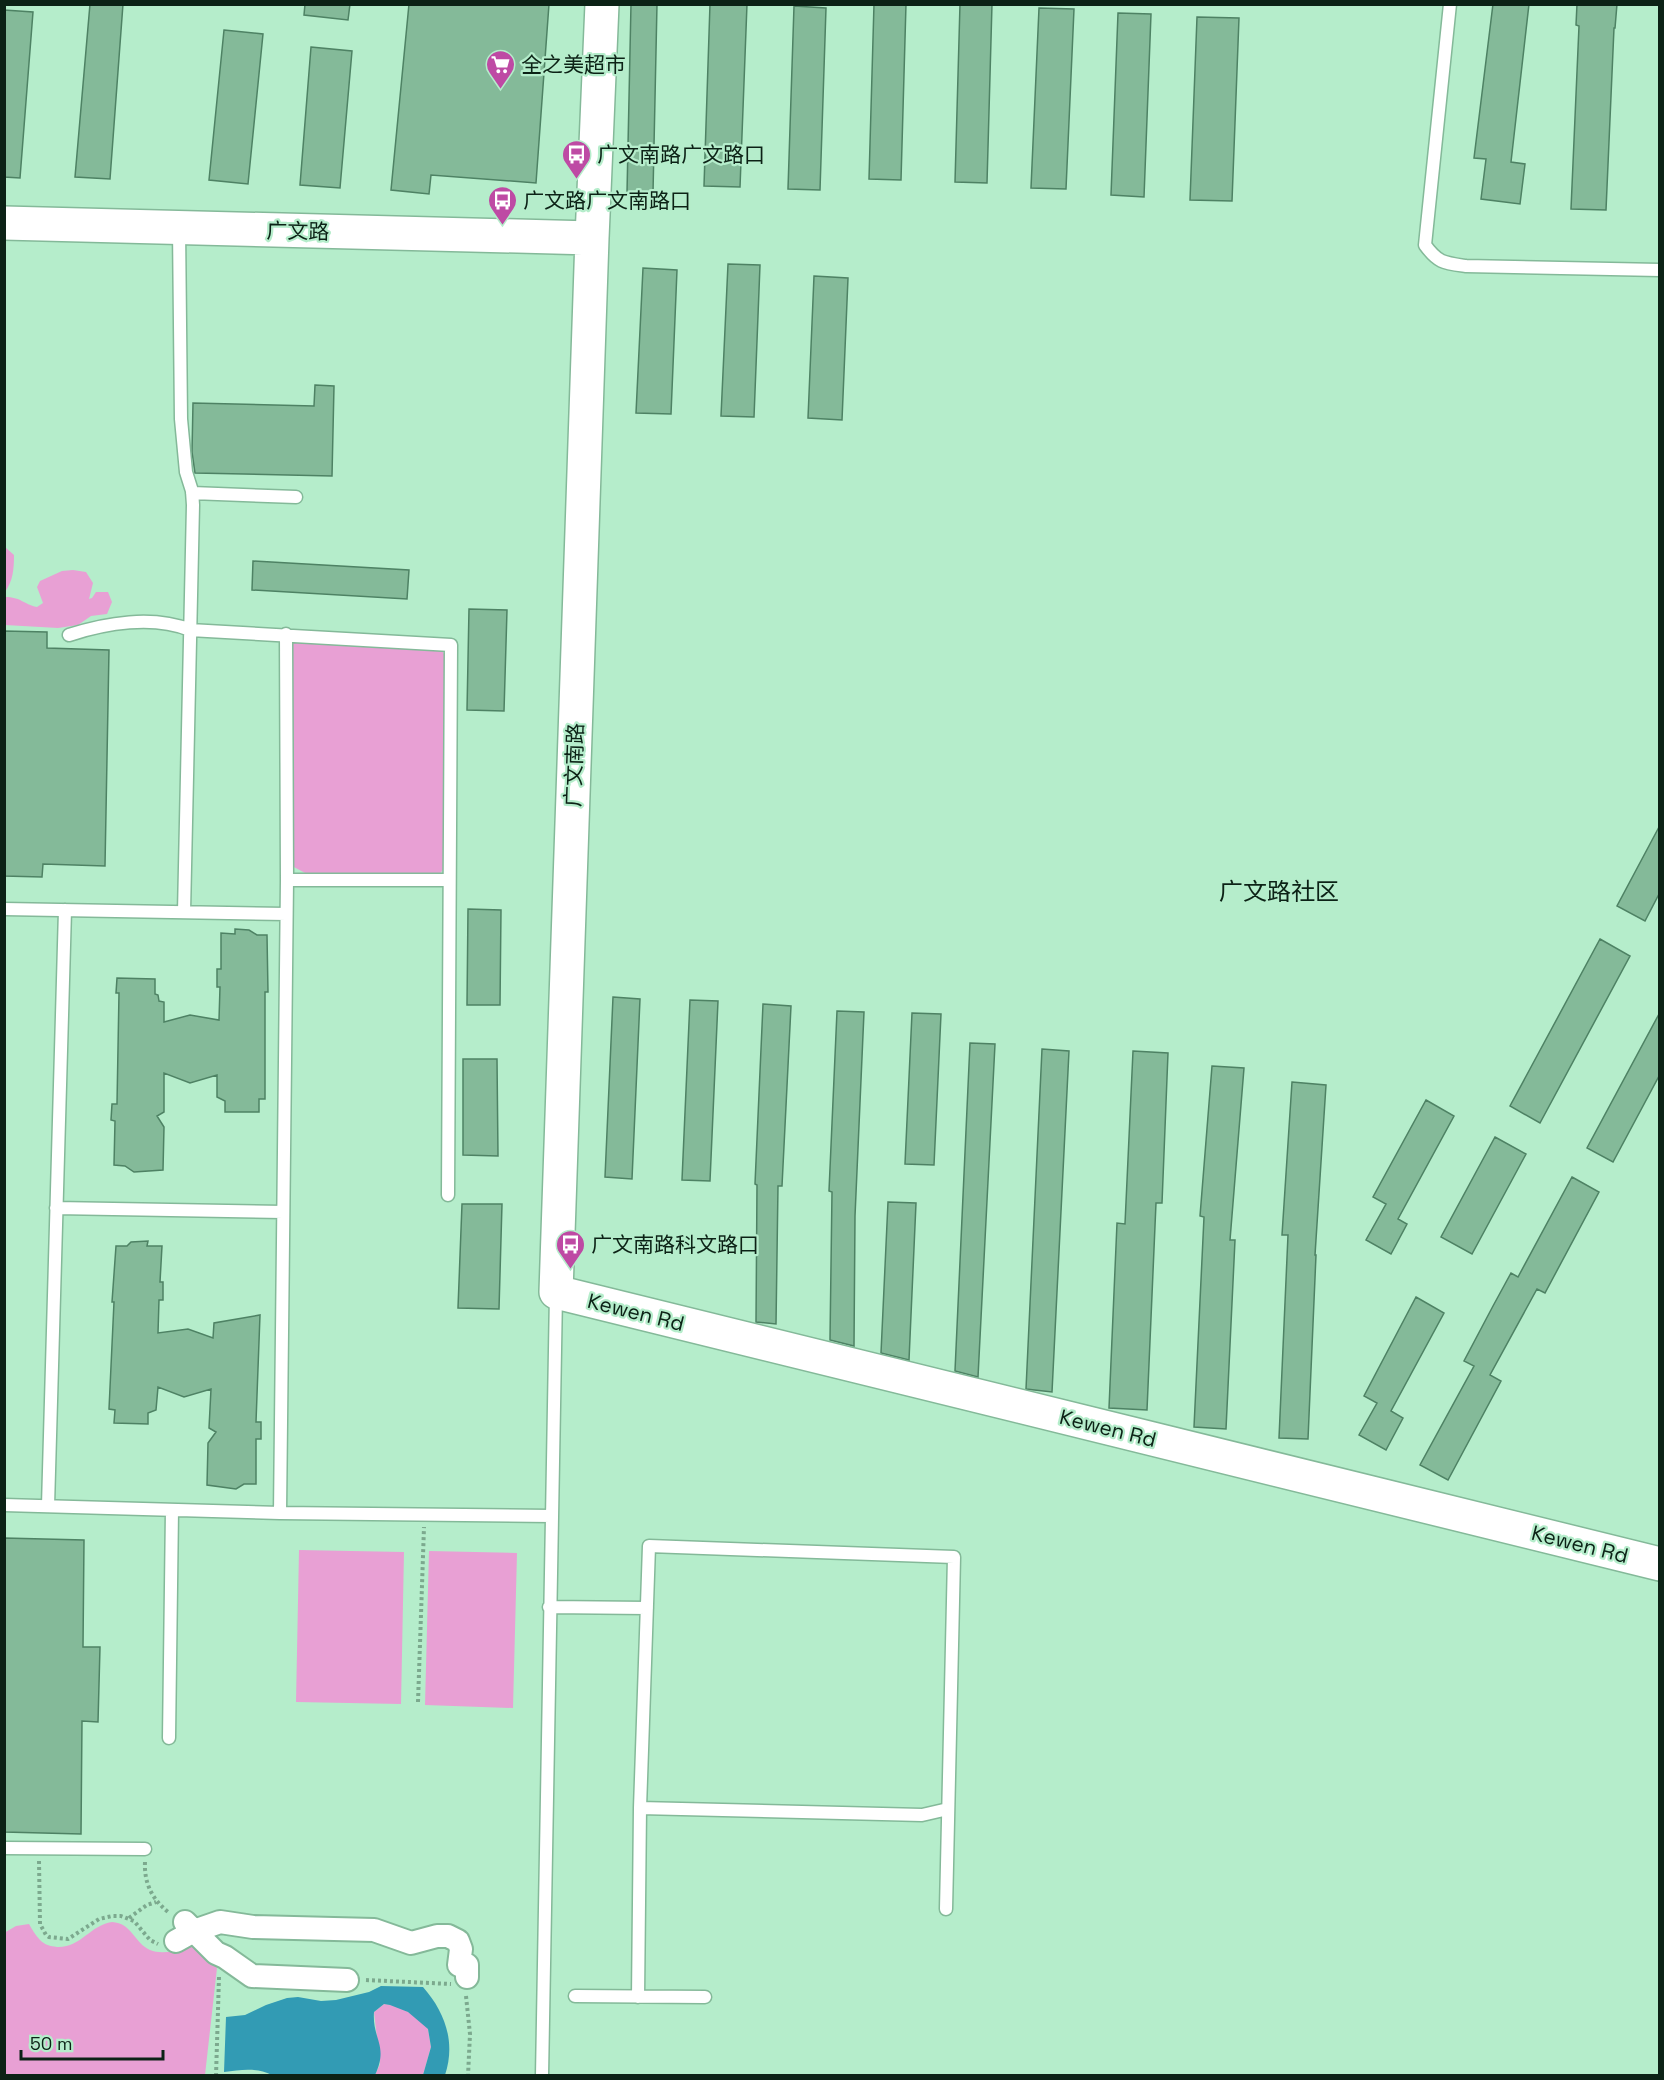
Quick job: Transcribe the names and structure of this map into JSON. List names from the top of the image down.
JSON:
{
  "streets": {
    "street": ["广文路", "广文南路", "Kewen Rd"]
  },
  "crossings": [
    ["广文路", "广文南路"],
    ["广文南路", "Kewen Rd"]
  ],
  "districts": ["广文路社区"],
  "places": {
    "supermarket": ["全之美超市"],
    "bus stop": ["广文南路广文路口", "广文路广文南路口", "广文南路科文路口"]
  },
  "scale_bar": "50 m"
}
